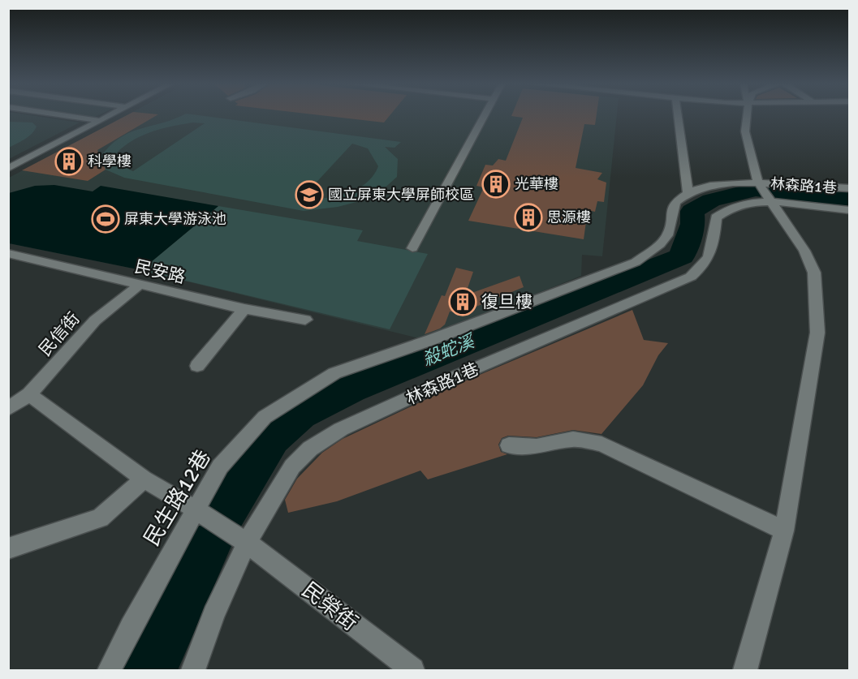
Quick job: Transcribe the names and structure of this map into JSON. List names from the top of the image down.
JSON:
{
  "streets": {
    "street": [
      "林森路1巷",
      "民安路",
      "民信街",
      "民生路12巷",
      "民榮街"
    ]
  },
  "crossings": [
    ["林森路1巷", "民生路12巷"],
    ["林森路1巷", "民榮街"],
    ["民安路", "民信街"],
    ["民生路12巷", "民榮街"]
  ],
  "water": ["殺蛇溪"],
  "places": {
    "building": [
      "科學樓",
      "光華樓",
      "思源樓",
      "復旦樓"
    ],
    "school or university": ["國立屏東大學屏師校區"],
    "sports": ["屏東大學游泳池"]
  }
}
